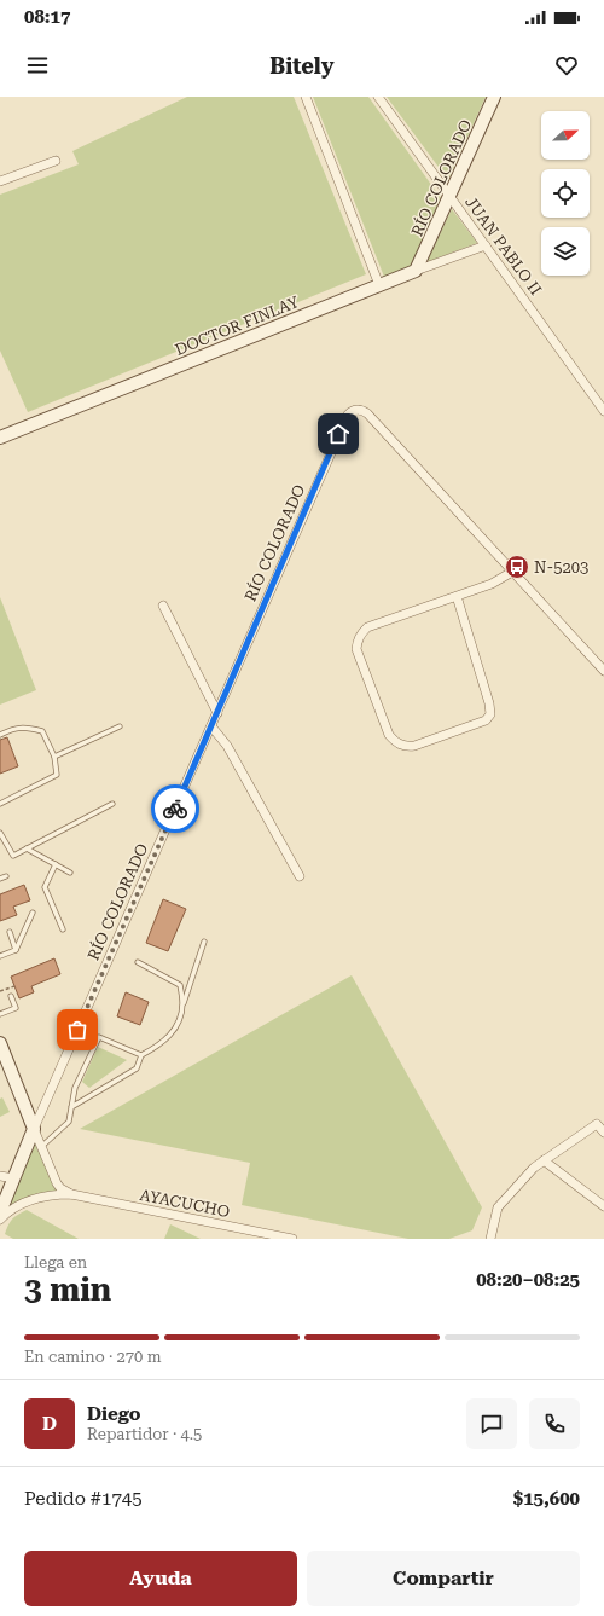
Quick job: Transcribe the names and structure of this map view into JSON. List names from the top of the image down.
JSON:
{
  "streets": {
    "street": [
      "RÍO COLORADO",
      "JUAN PABLO II",
      "DOCTOR FINLAY",
      "AYACUCHO"
    ]
  },
  "crossings": [
    ["RÍO COLORADO", "JUAN PABLO II"],
    ["RÍO COLORADO", "DOCTOR FINLAY"],
    ["JUAN PABLO II", "DOCTOR FINLAY"]
  ],
  "places": {
    "bus stop": ["N-5203"]
  },
  "north": "right",
  "page": {
    "status": "08:17",
    "header": "Bitely",
    "heading": ["3 min", "Llega en", "08:20–08:25"],
    "panel": [
      "Diego",
      "Repartidor · 4.5",
      "Pedido #1745",
      "$15,600"
    ],
    "bar": "En camino · 270 m",
    "round": "D",
    "buttons": ["Ayuda", "Compartir"]
  }
}
